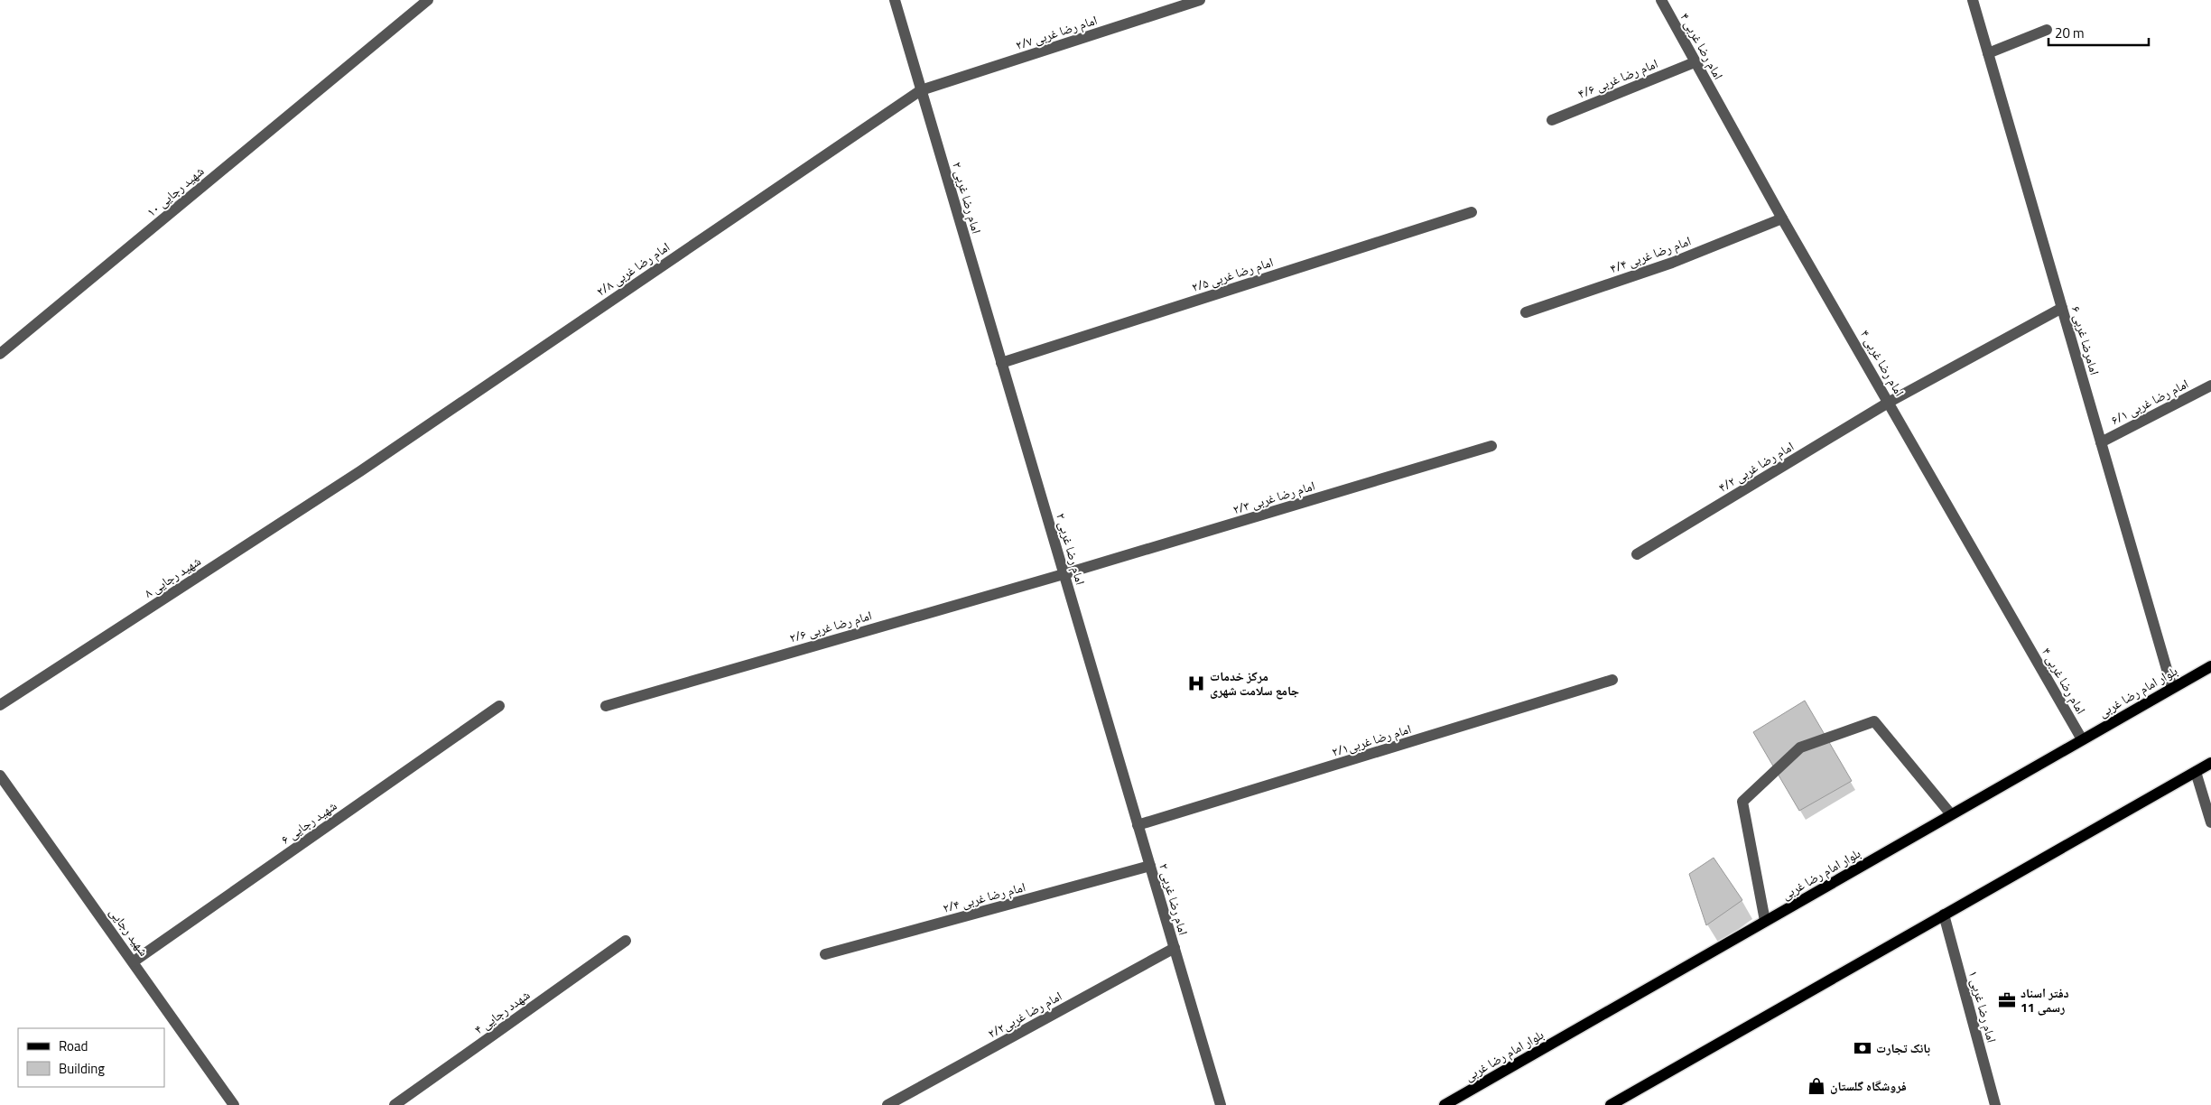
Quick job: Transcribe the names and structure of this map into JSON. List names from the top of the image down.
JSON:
{
  "streets": {
    "main road": ["بلوار امام رضا غربی"],
    "street": [
      "امام رضا غربی ۲/۷",
      "امام رضا غربی ۴",
      "امام رضا غربی ۴/۶",
      "شهید رجایی ۱۰",
      "امام رضا غربی ۲",
      "امام رضا غربی ۴/۴",
      "امام رضا غربی ۲/۸",
      "امام رضا غربی ۲/۵",
      "امامرضا غربی ۶",
      "امام رضا غربی ۶/۱",
      "امام رضا غربی ۴/۲",
      "امام رضا غربی ۲/۳",
      "شهید رجایی ۸",
      "امام رضا غربی ۲/۶",
      "امام رضا غربی۲/۱",
      "شهید رجایی ۶",
      "امام رضا غربی ۲/۴",
      "شهید رجایی",
      "امام رضا غربی ۱",
      "شهدد رجایی ۴",
      "امام رضا غربی۲/۲"
    ]
  },
  "crossings": [
    ["امام رضا غربی ۲/۷", "امام رضا غربی ۲"],
    ["امام رضا غربی ۲/۷", "امام رضا غربی ۲/۸"],
    ["امام رضا غربی ۴", "امام رضا غربی ۴/۶"],
    ["امام رضا غربی ۴", "امام رضا غربی ۴/۴"],
    ["امام رضا غربی ۴", "امام رضا غربی ۴/۲"],
    ["امام رضا غربی ۴", "بلوار امام رضا غربی"],
    ["امام رضا غربی ۲", "امام رضا غربی ۲/۸"],
    ["امام رضا غربی ۲", "امام رضا غربی ۲/۵"],
    ["امام رضا غربی ۲", "امام رضا غربی ۲/۳"],
    ["امام رضا غربی ۲", "امام رضا غربی ۲/۶"],
    ["امام رضا غربی ۲", "امام رضا غربی۲/۱"],
    ["امام رضا غربی ۲", "امام رضا غربی ۲/۴"],
    ["امام رضا غربی ۲", "امام رضا غربی۲/۲"],
    ["امام رضا غربی ۲/۸", "شهید رجایی ۸"],
    ["امامرضا غربی ۶", "امام رضا غربی ۶/۱"],
    ["امامرضا غربی ۶", "امام رضا غربی ۴/۲"],
    ["امامرضا غربی ۶", "بلوار امام رضا غربی"],
    ["امام رضا غربی ۲/۳", "امام رضا غربی ۲/۶"],
    ["شهید رجایی ۶", "شهید رجایی"]
  ],
  "places": {
    "hospital": ["مرکز خدمات جامع سلامت شهری"],
    "office": ["دفتر اسناد رسمی 11"],
    "bank": ["بانک تجارت"],
    "shop": ["فروشگاه گلستان"]
  },
  "legend": ["Road", "Building"],
  "scale_bar": "20 m"
}
